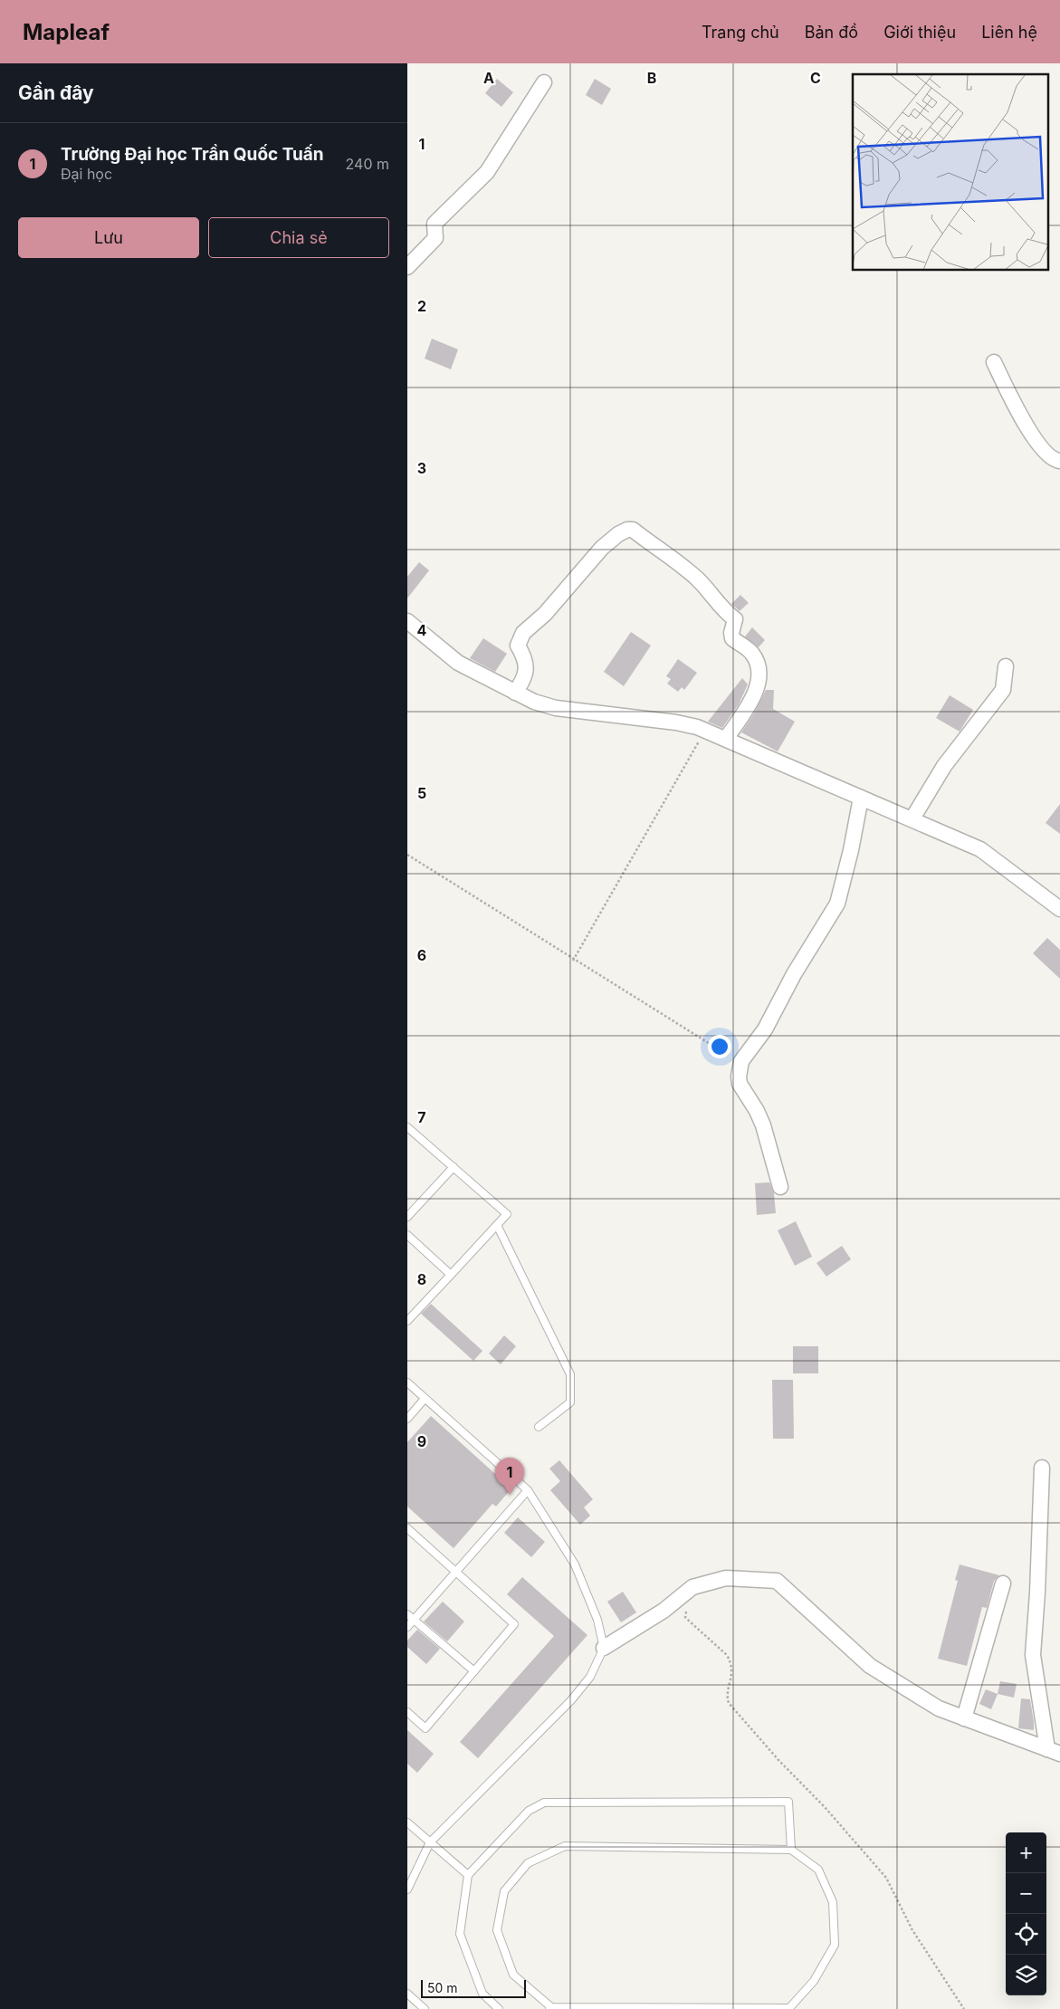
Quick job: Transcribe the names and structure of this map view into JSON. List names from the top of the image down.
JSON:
{
  "scale_bar": "50 m",
  "page": {
    "header": "Mapleaf",
    "nav": [
      "Trang chủ",
      "Bản đồ",
      "Giới thiệu",
      "Liên hệ"
    ],
    "heading": "Gần đây",
    "list": [
      {
        "mark": "1",
        "name": "Trường Đại học Trần Quốc Tuấn",
        "note": "Đại học",
        "value": "240 m"
      }
    ],
    "buttons": ["Lưu", "Chia sẻ"],
    "pins": "1",
    "map_buttons": ["+", "−"],
    "scale": "50 m"
  },
  "grid": {
    "columns": ["A", "B", "C"],
    "rows": [
      "1",
      "2",
      "3",
      "4",
      "5",
      "6",
      "7",
      "8",
      "9"
    ]
  }
}
